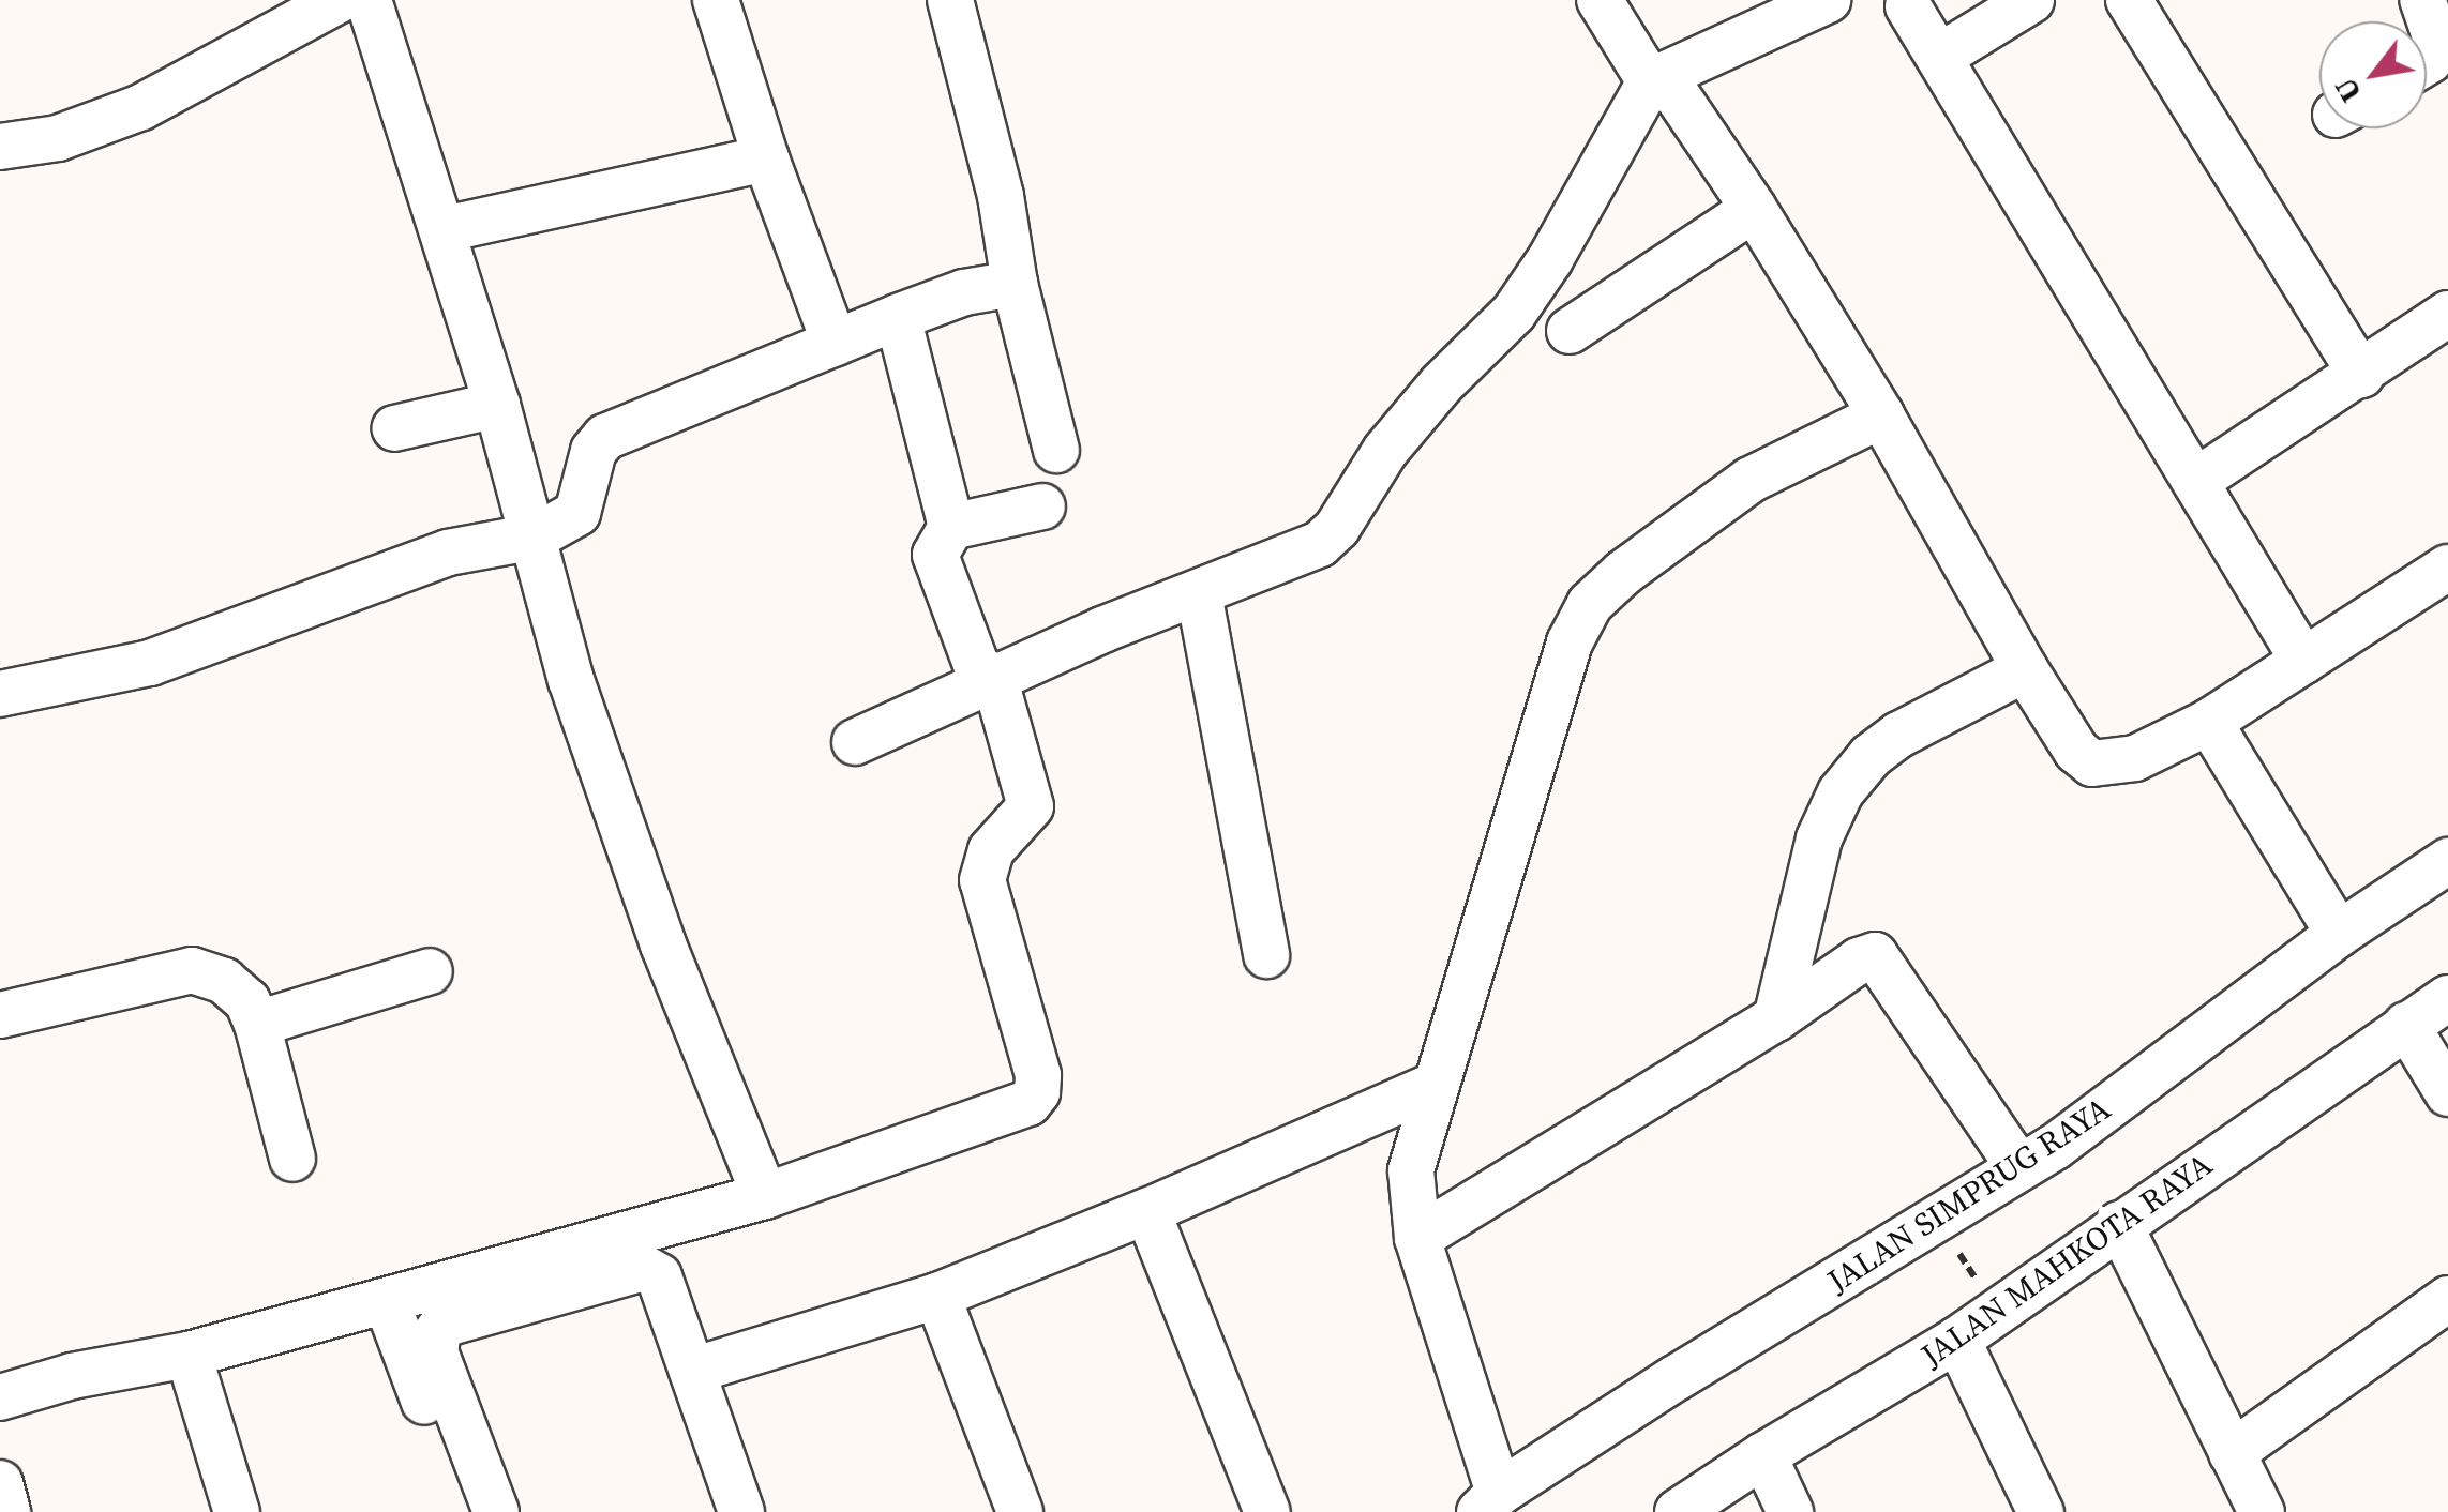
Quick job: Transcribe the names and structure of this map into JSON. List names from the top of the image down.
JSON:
{
  "streets": {
    "street": ["JALAN SIMPRUG RAYA", "JALAN MAHKOTA RAYA"]
  },
  "north": "bottom left"
}
